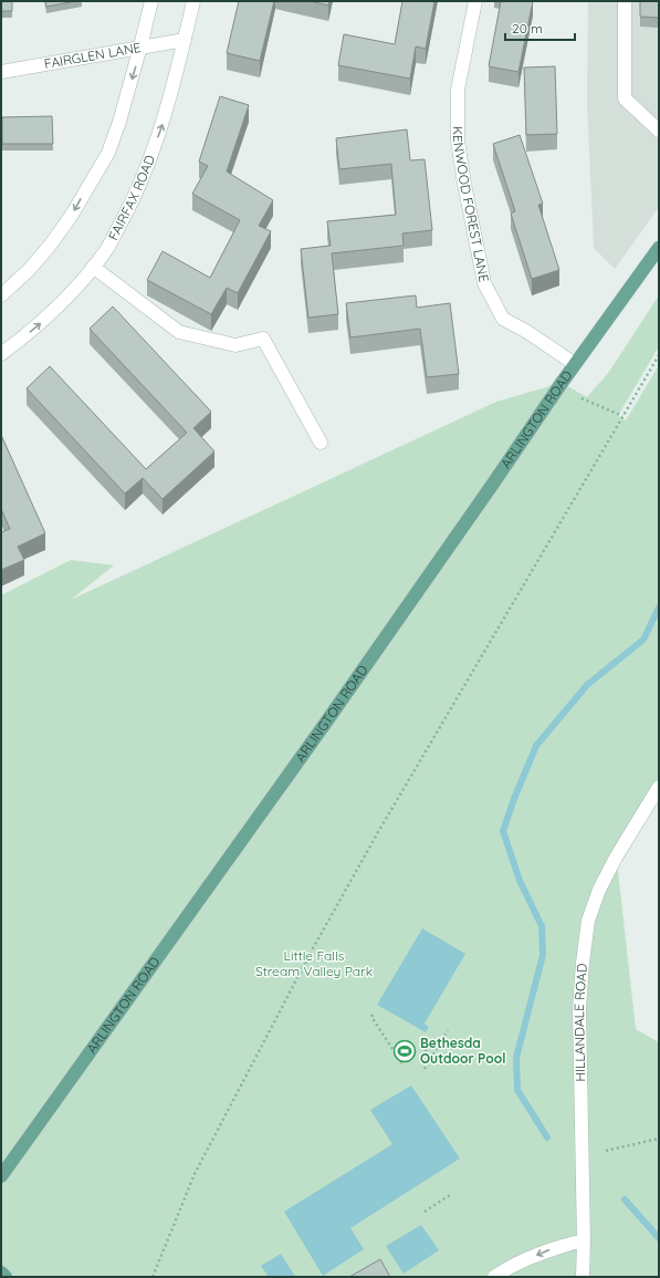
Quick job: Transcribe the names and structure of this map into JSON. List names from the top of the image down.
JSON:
{
  "streets": {
    "main road": ["ARLINGTON ROAD"],
    "street": [
      "FAIRGLEN LANE",
      "FAIRFAX ROAD",
      "KENWOOD FOREST LANE",
      "HILLANDALE ROAD"
    ]
  },
  "crossings": [
    ["FAIRGLEN LANE", "FAIRFAX ROAD"],
    ["KENWOOD FOREST LANE", "ARLINGTON ROAD"]
  ],
  "parks": ["Little Falls Stream Valley Park"],
  "places": {
    "sports": ["Bethesda Outdoor Pool"]
  },
  "scale_bar": "20 m"
}
